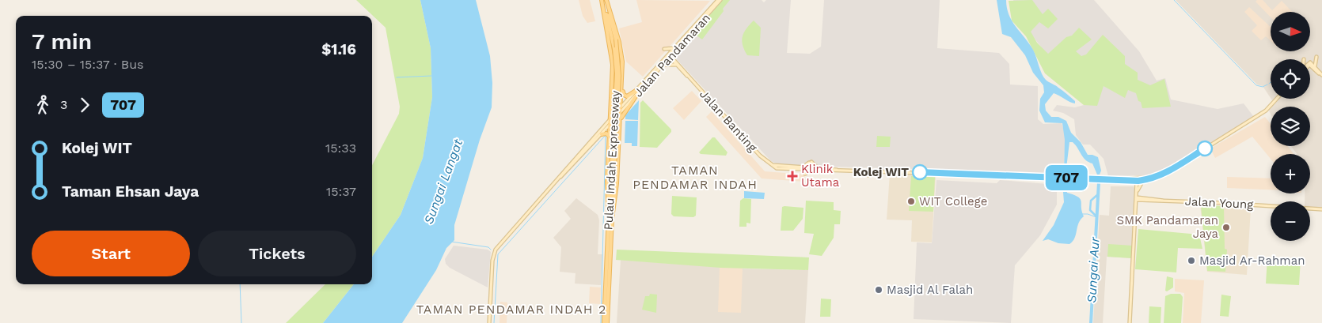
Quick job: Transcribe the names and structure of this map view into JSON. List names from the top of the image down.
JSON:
{
  "streets": {
    "main road": [
      "Jalan Pandamaran",
      "Jalan Banting",
      "Pulau Indah Expressway",
      "Jalan Young"
    ]
  },
  "crossings": [
    ["Jalan Pandamaran", "Jalan Banting"]
  ],
  "districts": ["TAMAN PENDAMAR INDAH", "TAMAN PENDAMAR INDAH 2"],
  "water": ["Sungai Langat", "Sungai Aur"],
  "places": {
    "other": [
      "Kolej WIT",
      "WIT College",
      "SMK Pandamaran Jaya",
      "Masjid Ar-Rahman",
      "Masjid Al Falah"
    ],
    "health": ["Klinik Utama"]
  },
  "lines": ["bus line 707"],
  "north": "right",
  "page": {
    "on_map": "707",
    "map_buttons": ["+", "−"],
    "heading": ["7 min", "15:30 – 15:37 · Bus", "$1.16"],
    "legs": ["3", "707"],
    "list": [
      {
        "name": "Kolej WIT",
        "value": "15:33"
      },
      {
        "name": "Taman Ehsan Jaya",
        "value": "15:37"
      }
    ],
    "buttons": ["Start", "Tickets"]
  }
}
